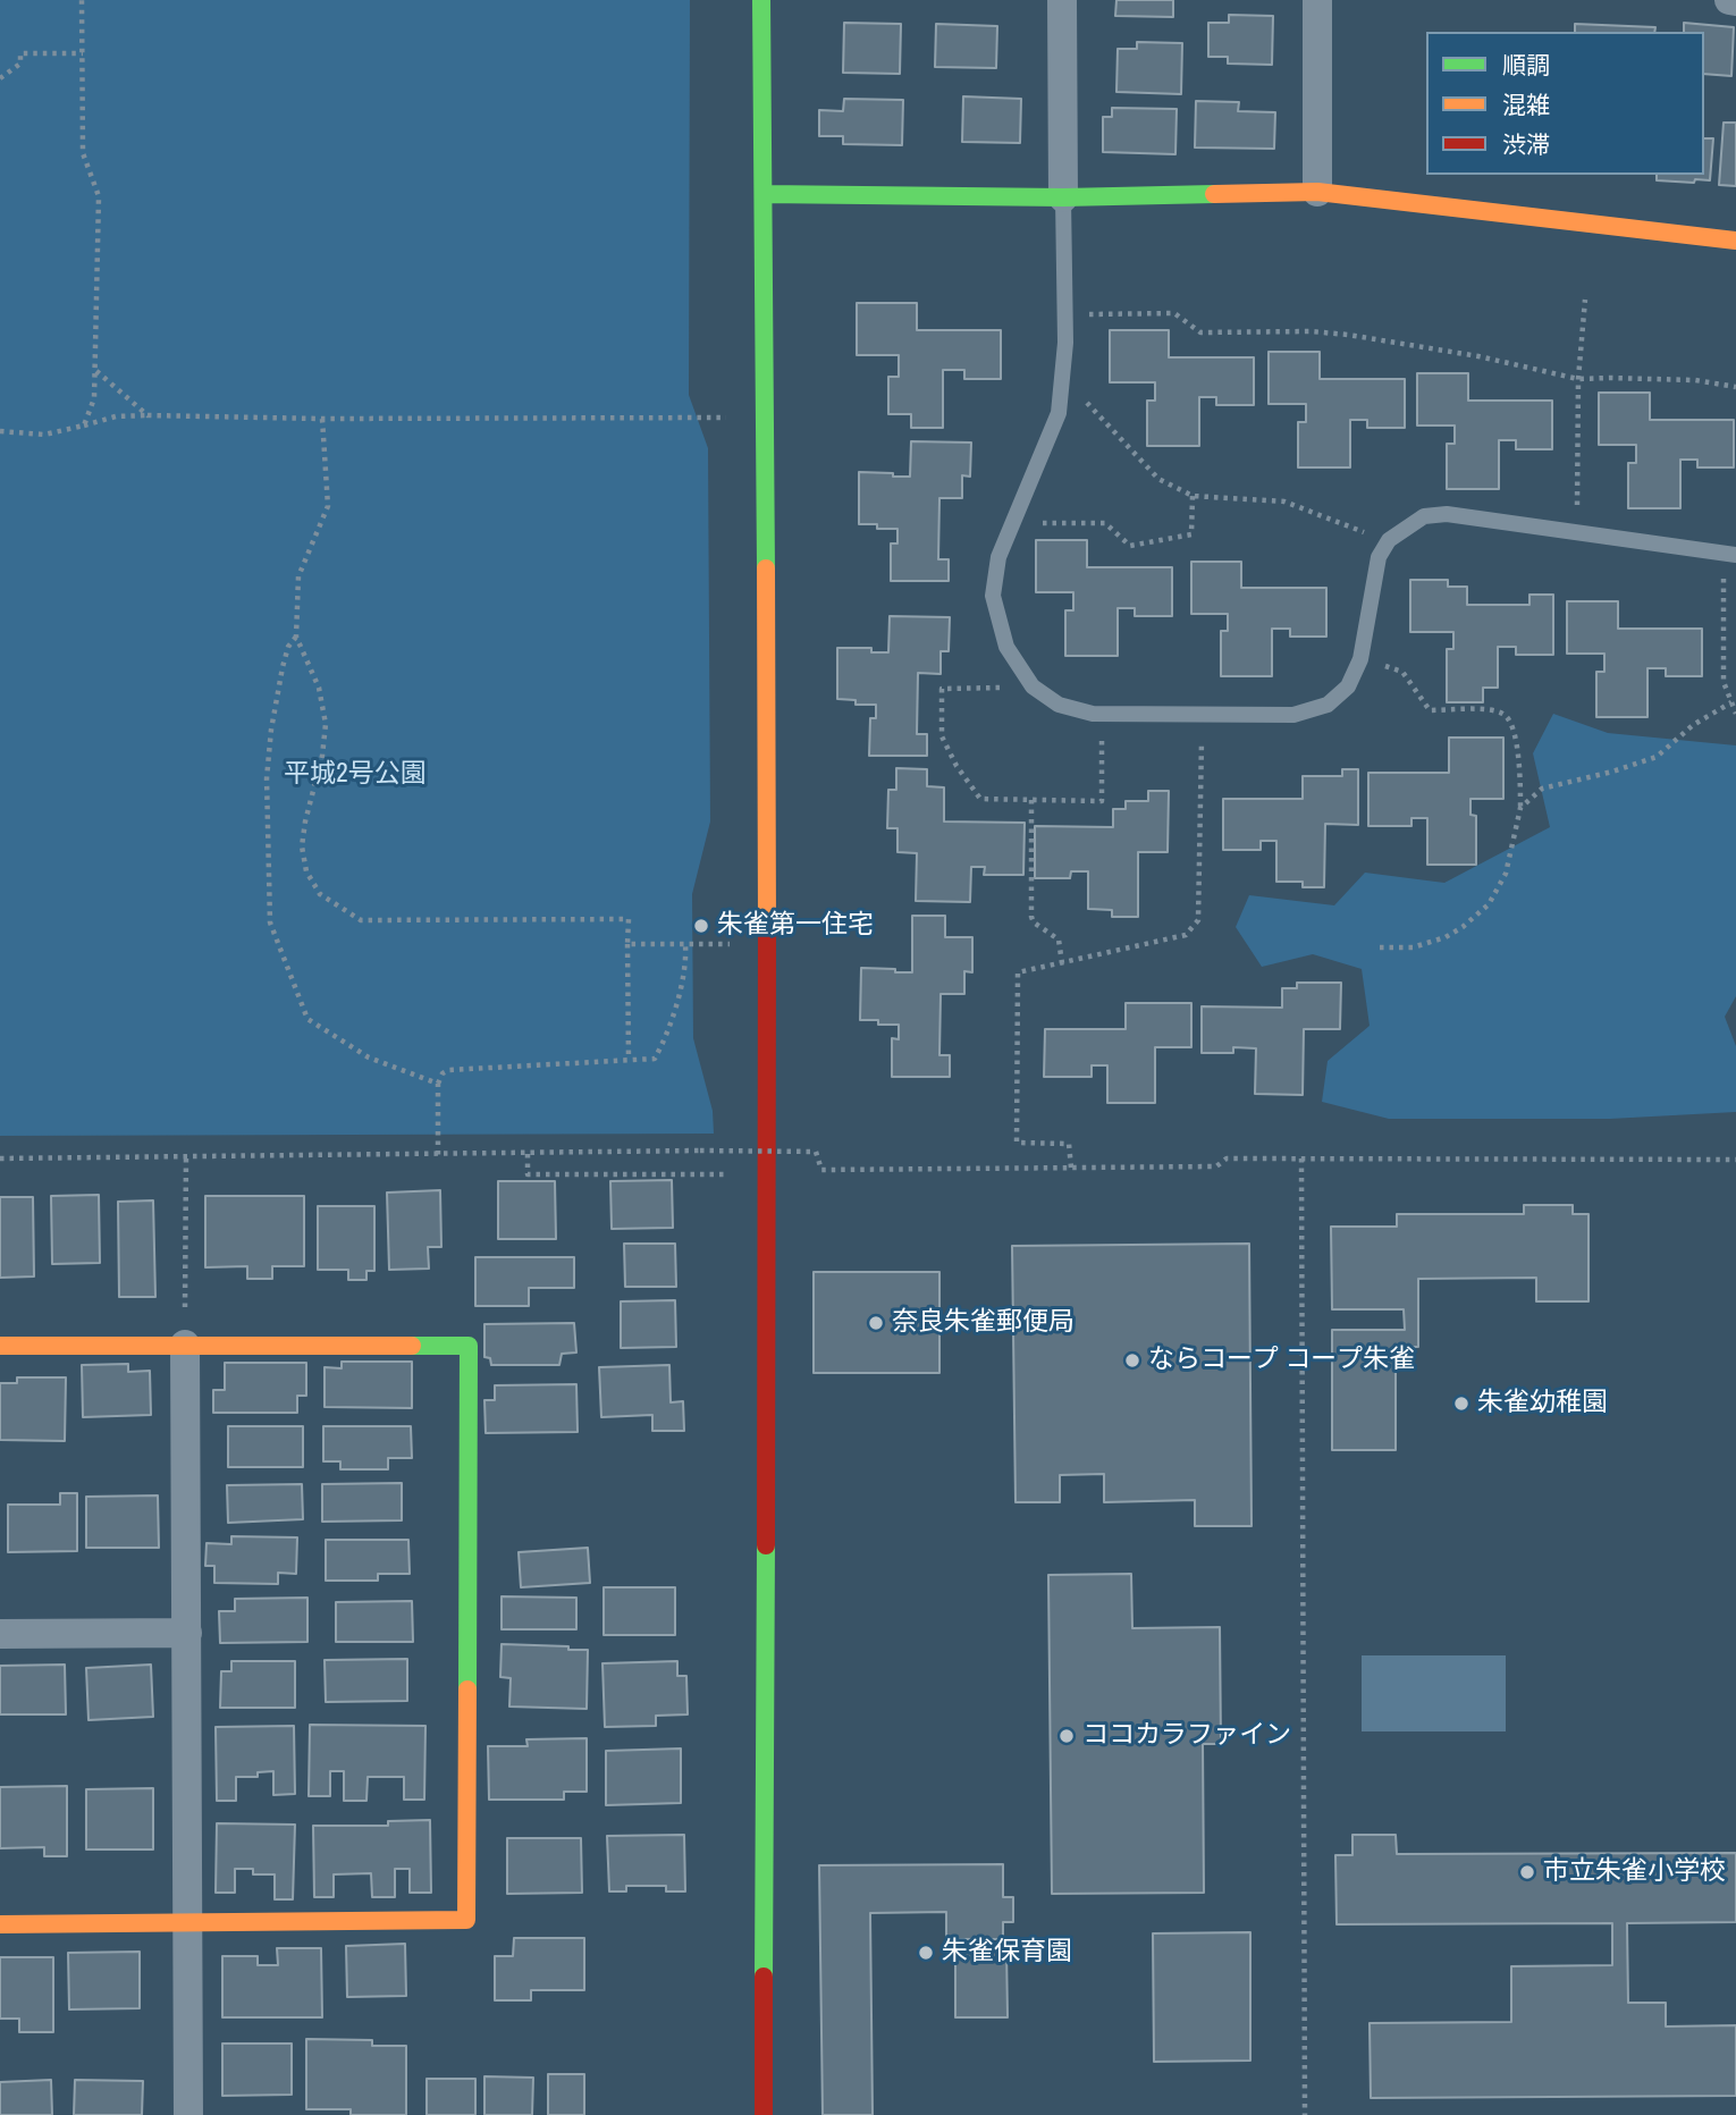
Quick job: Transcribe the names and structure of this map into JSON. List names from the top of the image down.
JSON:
{
  "parks": ["平城2号公園"],
  "places": [
    "朱雀第一住宅",
    "奈良朱雀郵便局",
    "ならコープ コープ朱雀",
    "朱雀幼稚園",
    "ココカラファイン",
    "市立朱雀小学校",
    "朱雀保育園"
  ],
  "legend": ["順調", "混雑", "渋滞"]
}
